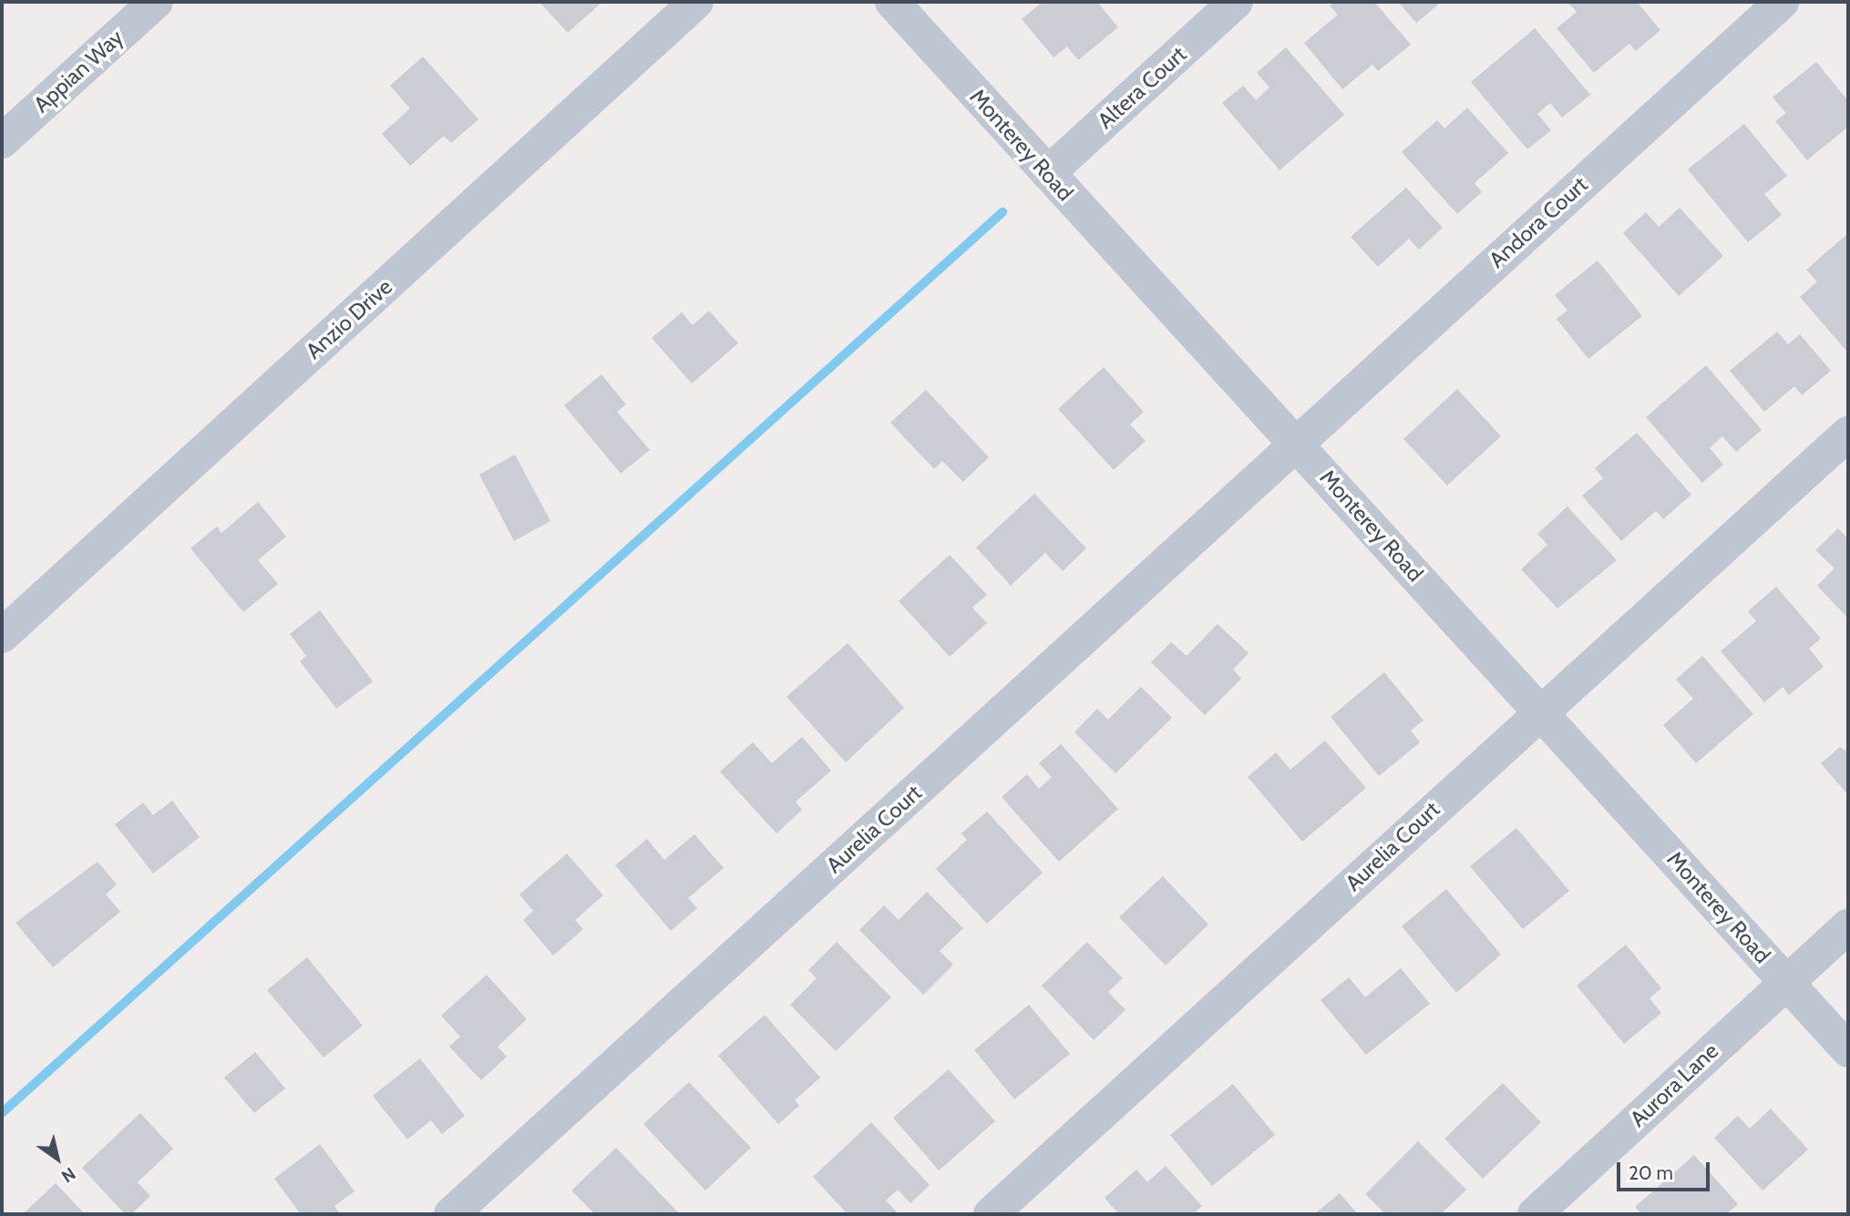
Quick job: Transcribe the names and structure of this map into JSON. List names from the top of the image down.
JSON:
{
  "streets": {
    "street": [
      "Appian Way",
      "Altera Court",
      "Monterey Road",
      "Andora Court",
      "Anzio Drive",
      "Aurelia Court",
      "Aurora Lane"
    ]
  },
  "crossings": [
    ["Altera Court", "Monterey Road"],
    ["Monterey Road", "Andora Court"],
    ["Monterey Road", "Aurelia Court"],
    ["Monterey Road", "Aurora Lane"],
    ["Andora Court", "Aurelia Court"]
  ],
  "scale_bar": "20 m",
  "north": "bottom right"
}
